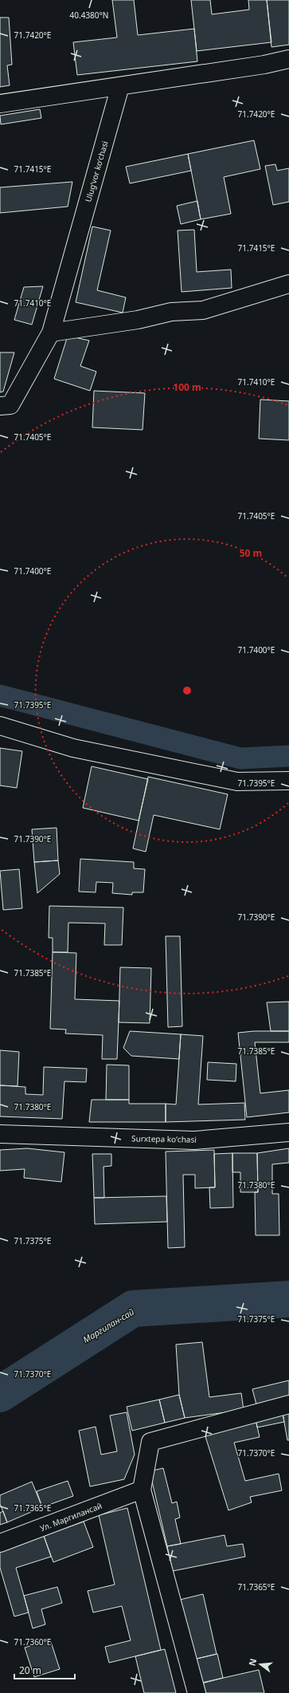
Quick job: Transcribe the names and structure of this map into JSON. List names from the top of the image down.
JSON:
{
  "streets": {
    "street": ["Ulugʻvor koʻchasi", "Surxtepa koʻchasi", "Ул. Маргилансай"]
  },
  "water": ["Маргилан-сай"],
  "scale_bar": "20 m",
  "north": "left",
  "coordinates": [
    "40.4380°N",
    "71.7420°E",
    "71.7415°E",
    "71.7410°E",
    "71.7405°E",
    "71.7400°E",
    "71.7395°E",
    "71.7390°E",
    "71.7385°E",
    "71.7380°E",
    "71.7375°E",
    "71.7370°E",
    "71.7365°E",
    "71.7360°E"
  ],
  "rings": ["100 m", "50 m"]
}
